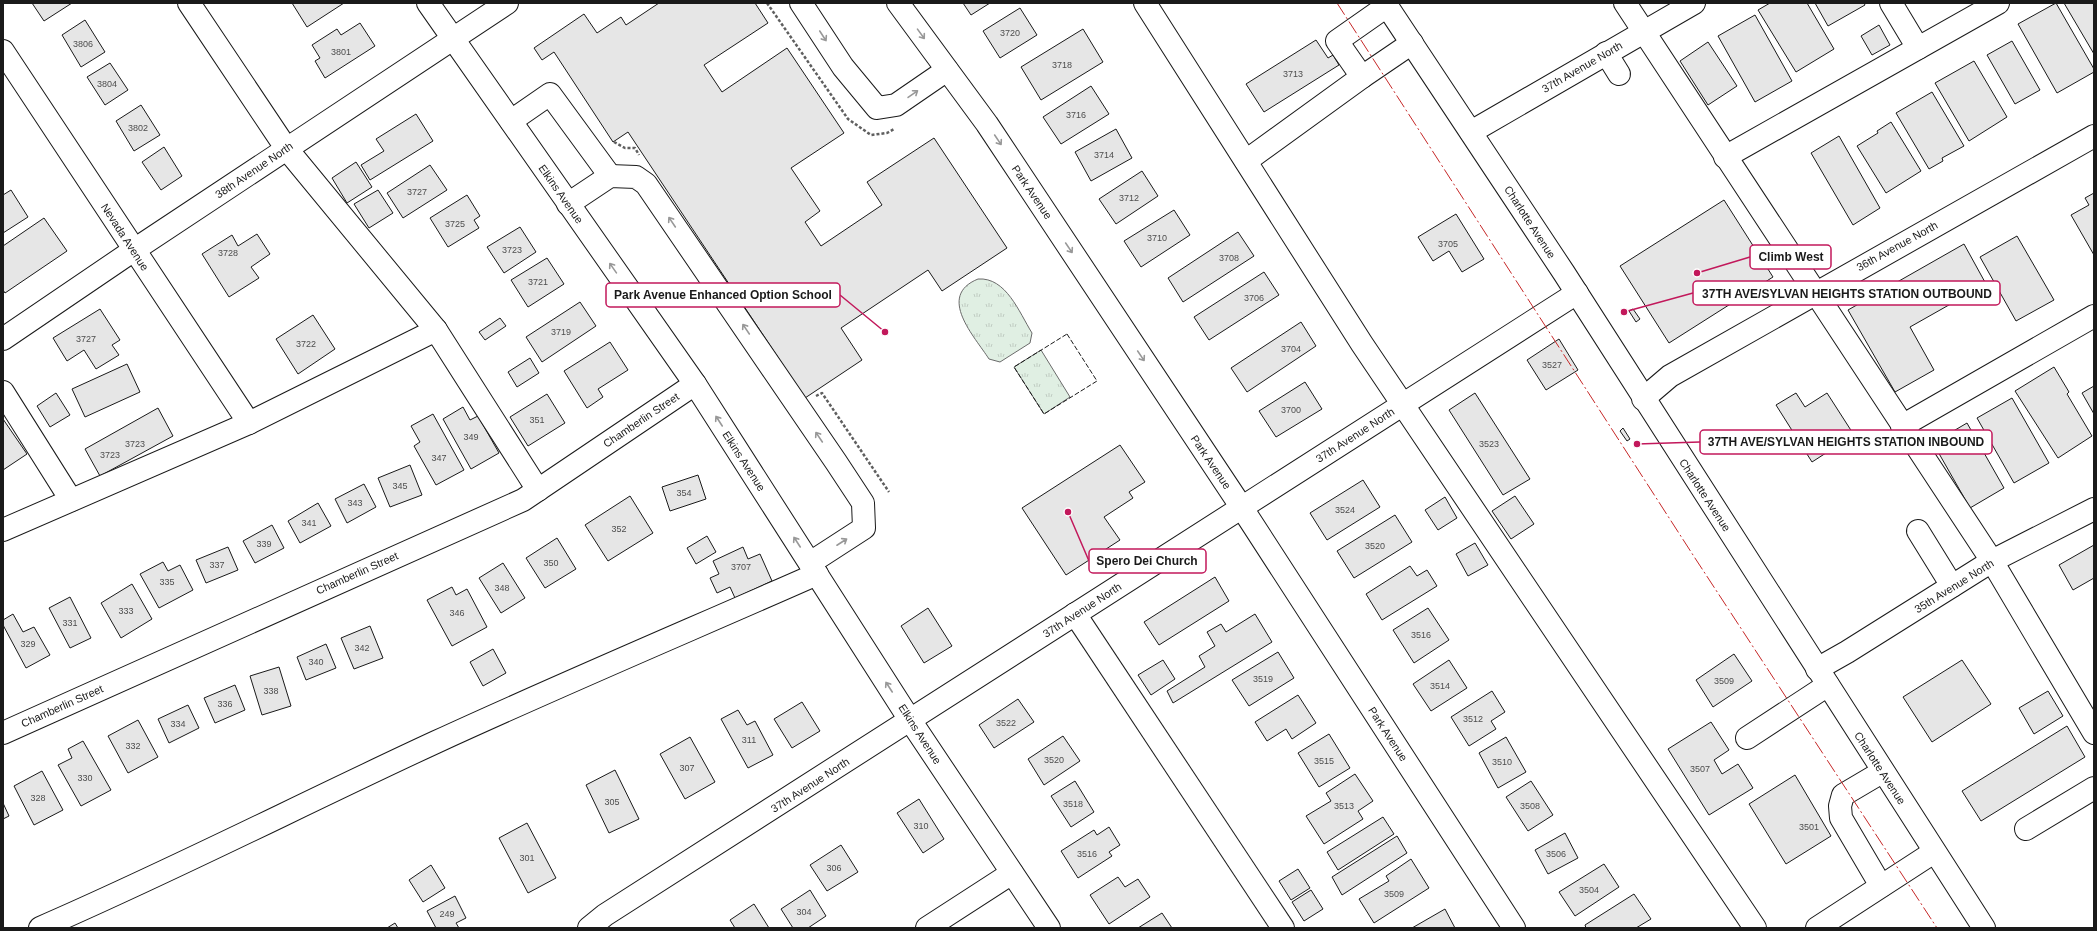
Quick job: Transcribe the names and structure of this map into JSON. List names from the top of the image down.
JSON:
{
  "streets": {
    "street": [
      "37th Avenue North",
      "38th Avenue North",
      "Park Avenue",
      "Elkins Avenue",
      "Charlotte Avenue",
      "Nevada Avenue",
      "36th Avenue North",
      "Chamberlin Street",
      "35th Avenue North"
    ]
  },
  "crossings": [
    ["37th Avenue North", "Park Avenue"],
    ["37th Avenue North", "Elkins Avenue"],
    ["37th Avenue North", "Charlotte Avenue"],
    ["38th Avenue North", "Elkins Avenue"],
    ["38th Avenue North", "Nevada Avenue"],
    ["Elkins Avenue", "Chamberlin Street"],
    ["Charlotte Avenue", "36th Avenue North"],
    ["Charlotte Avenue", "35th Avenue North"]
  ],
  "places": [
    "Climb West",
    "37TH AVE/SYLVAN HEIGHTS STATION OUTBOUND",
    "Park Avenue Enhanced Option School",
    "37TH AVE/SYLVAN HEIGHTS STATION INBOUND",
    "Spero Dei Church"
  ],
  "house_numbers": [
    "3720",
    "3806",
    "3801",
    "3718",
    "3713",
    "3804",
    "3716",
    "3802",
    "3714",
    "3727",
    "3712",
    "3725",
    "3710",
    "3705",
    "3723",
    "3728",
    "3708",
    "3721",
    "3706",
    "3719",
    "3727",
    "3722",
    "3704",
    "3527",
    "3700",
    "351",
    "349",
    "3723",
    "3523",
    "3723",
    "347",
    "345",
    "354",
    "343",
    "3524",
    "341",
    "352",
    "339",
    "3520",
    "350",
    "337",
    "3707",
    "335",
    "348",
    "333",
    "346",
    "331",
    "3516",
    "329",
    "342",
    "340",
    "3519",
    "3509",
    "3514",
    "338",
    "336",
    "3512",
    "3522",
    "334",
    "311",
    "332",
    "3520",
    "3515",
    "3510",
    "307",
    "3507",
    "330",
    "328",
    "305",
    "3518",
    "3513",
    "3508",
    "310",
    "3501",
    "3516",
    "3506",
    "301",
    "306",
    "3504",
    "3509",
    "304",
    "249"
  ]
}
